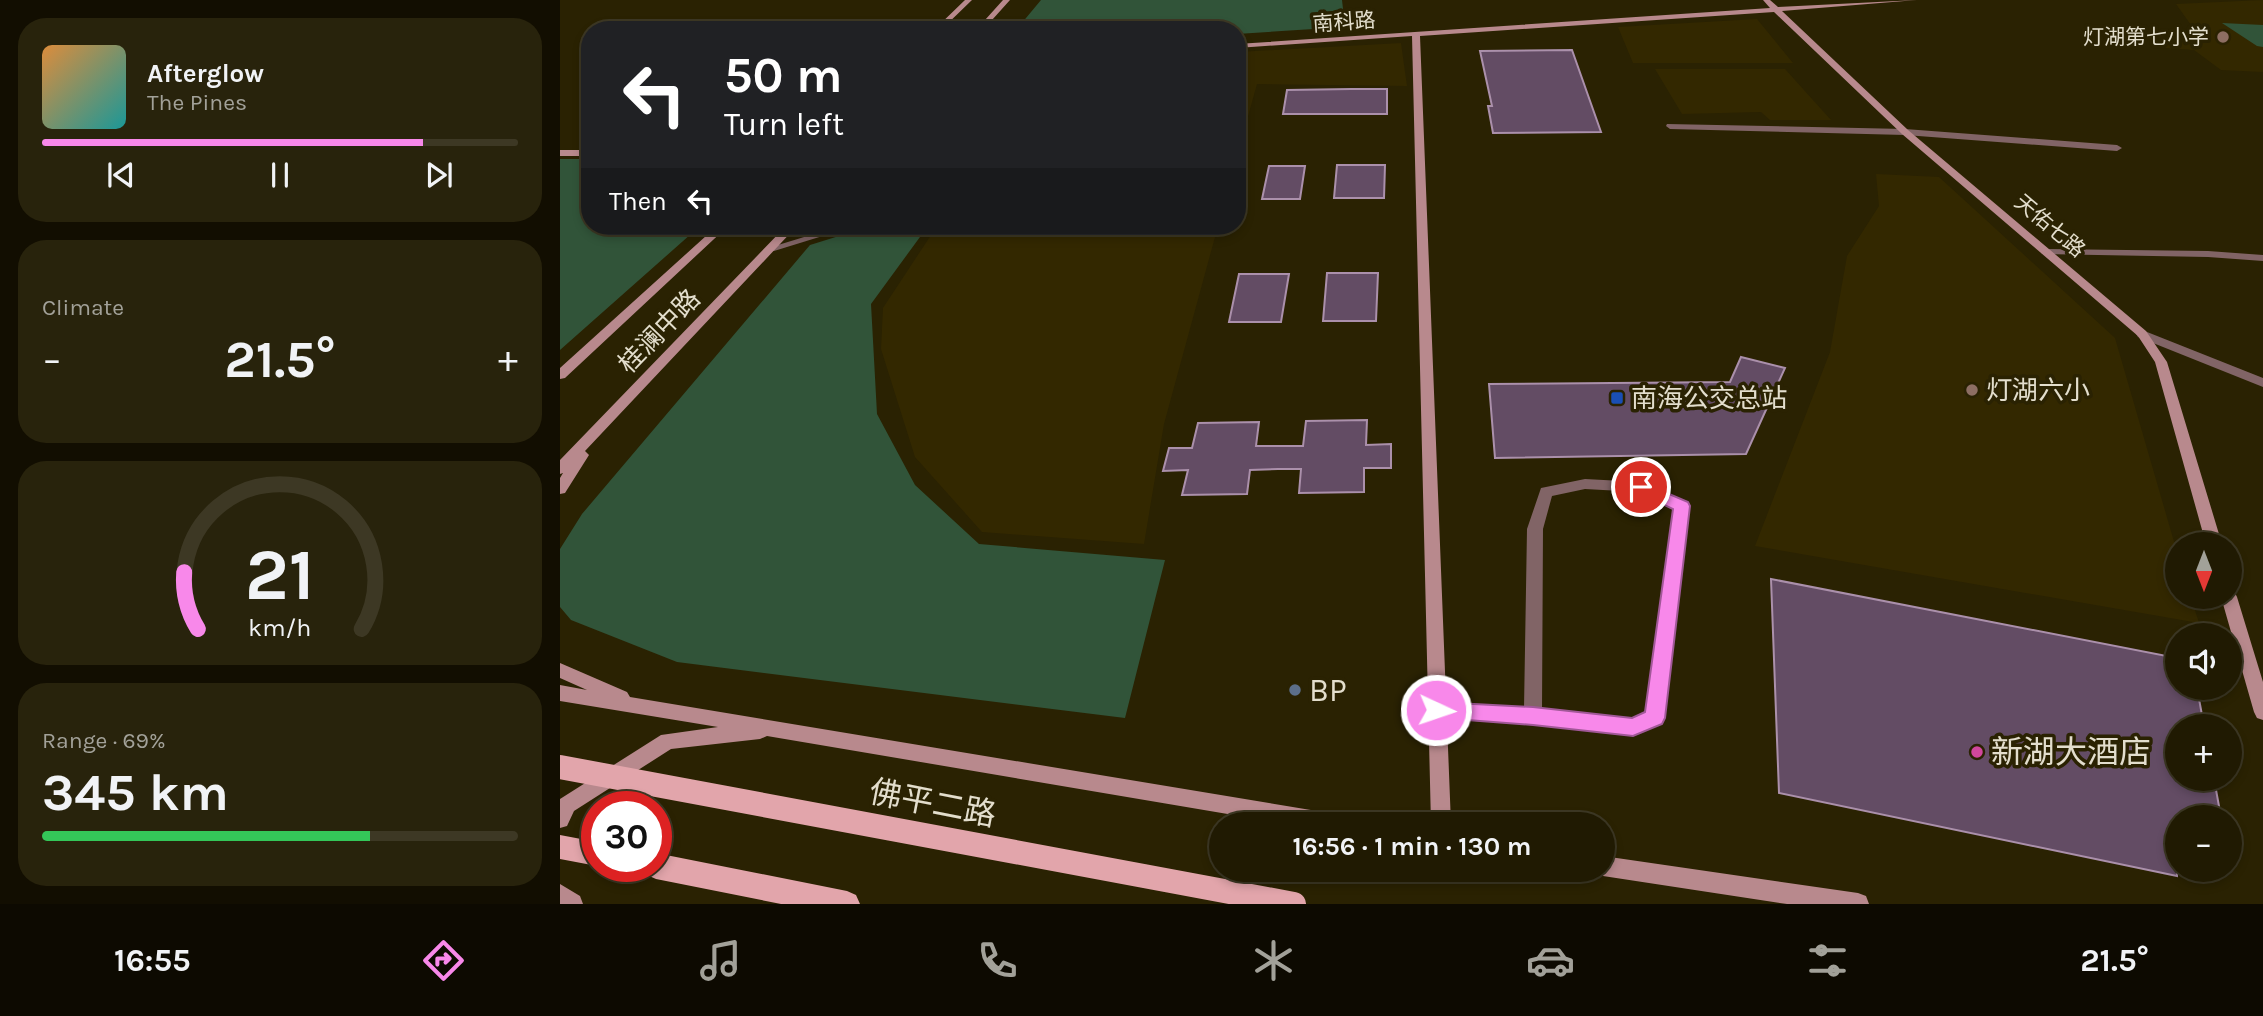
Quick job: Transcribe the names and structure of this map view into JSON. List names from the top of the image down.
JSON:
{
  "streets": {
    "main road": ["佛平二路"],
    "street": ["南科路", "天佑七路", "桂澜中路"]
  },
  "crossings": [
    ["南科路", "天佑七路"]
  ],
  "places": {
    "other": [
      "灯湖第七小学",
      "灯湖六小",
      "BP",
      "新湖大酒店"
    ],
    "transit": ["南海公交总站"]
  },
  "north": "bottom",
  "page": {
    "turn": ["50 m", "Turn left"],
    "song": ["Afterglow", "The Pines"],
    "then": "Then",
    "tile": [
      "Climate",
      ["Range · 69%", "345 km"]
    ],
    "heat": ["−", "21.5°", "+"],
    "map_buttons": ["+", "−"],
    "limit": "30",
    "trip": "16:56 · 1 min · 130 m",
    "tabs": ["16:55", "21.5°"],
    "gauge": ["21", "km/h"]
  }
}
